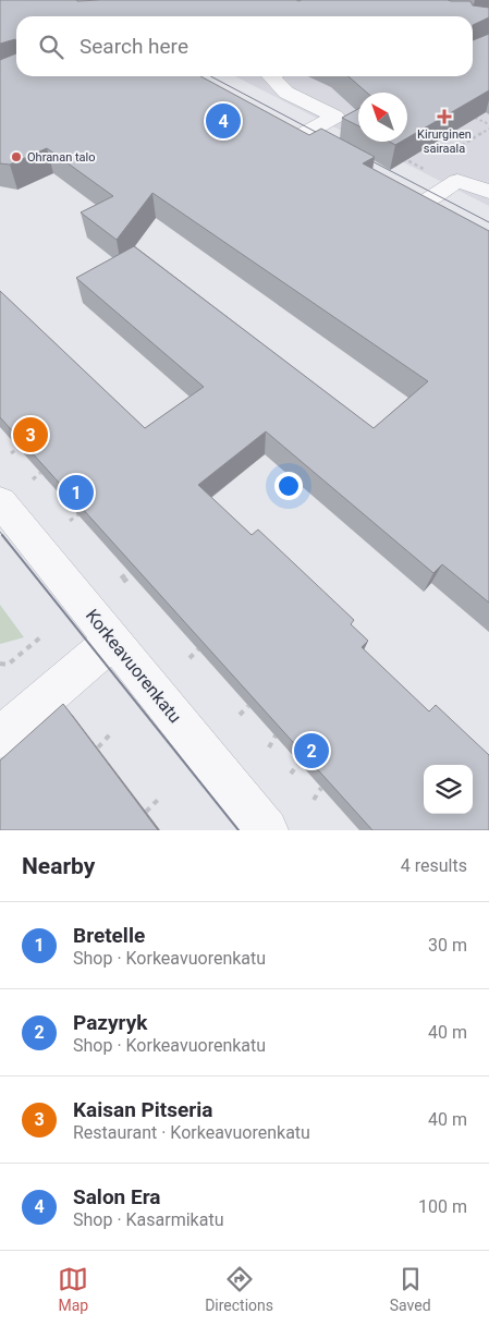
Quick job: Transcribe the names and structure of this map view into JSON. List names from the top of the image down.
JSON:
{
  "streets": {
    "street": ["Korkeavuorenkatu"]
  },
  "places": {
    "health": ["Kirurginen sairaala"],
    "other": ["Ohranan talo"]
  },
  "north": "top left",
  "page": {
    "search": "Search here",
    "pins": [
      "4",
      "3",
      "1",
      "2"
    ],
    "heading": ["Nearby", "4 results"],
    "list": [
      {
        "mark": "1",
        "name": "Bretelle",
        "note": "Shop · Korkeavuorenkatu",
        "value": "30 m"
      },
      {
        "mark": "2",
        "name": "Pazyryk",
        "note": "Shop · Korkeavuorenkatu",
        "value": "40 m"
      },
      {
        "mark": "3",
        "name": "Kaisan Pitseria",
        "note": "Restaurant · Korkeavuorenkatu",
        "value": "40 m"
      },
      {
        "mark": "4",
        "name": "Salon Era",
        "note": "Shop · Kasarmikatu",
        "value": "100 m"
      }
    ],
    "nav": ["Map", "Directions", "Saved"]
  }
}
